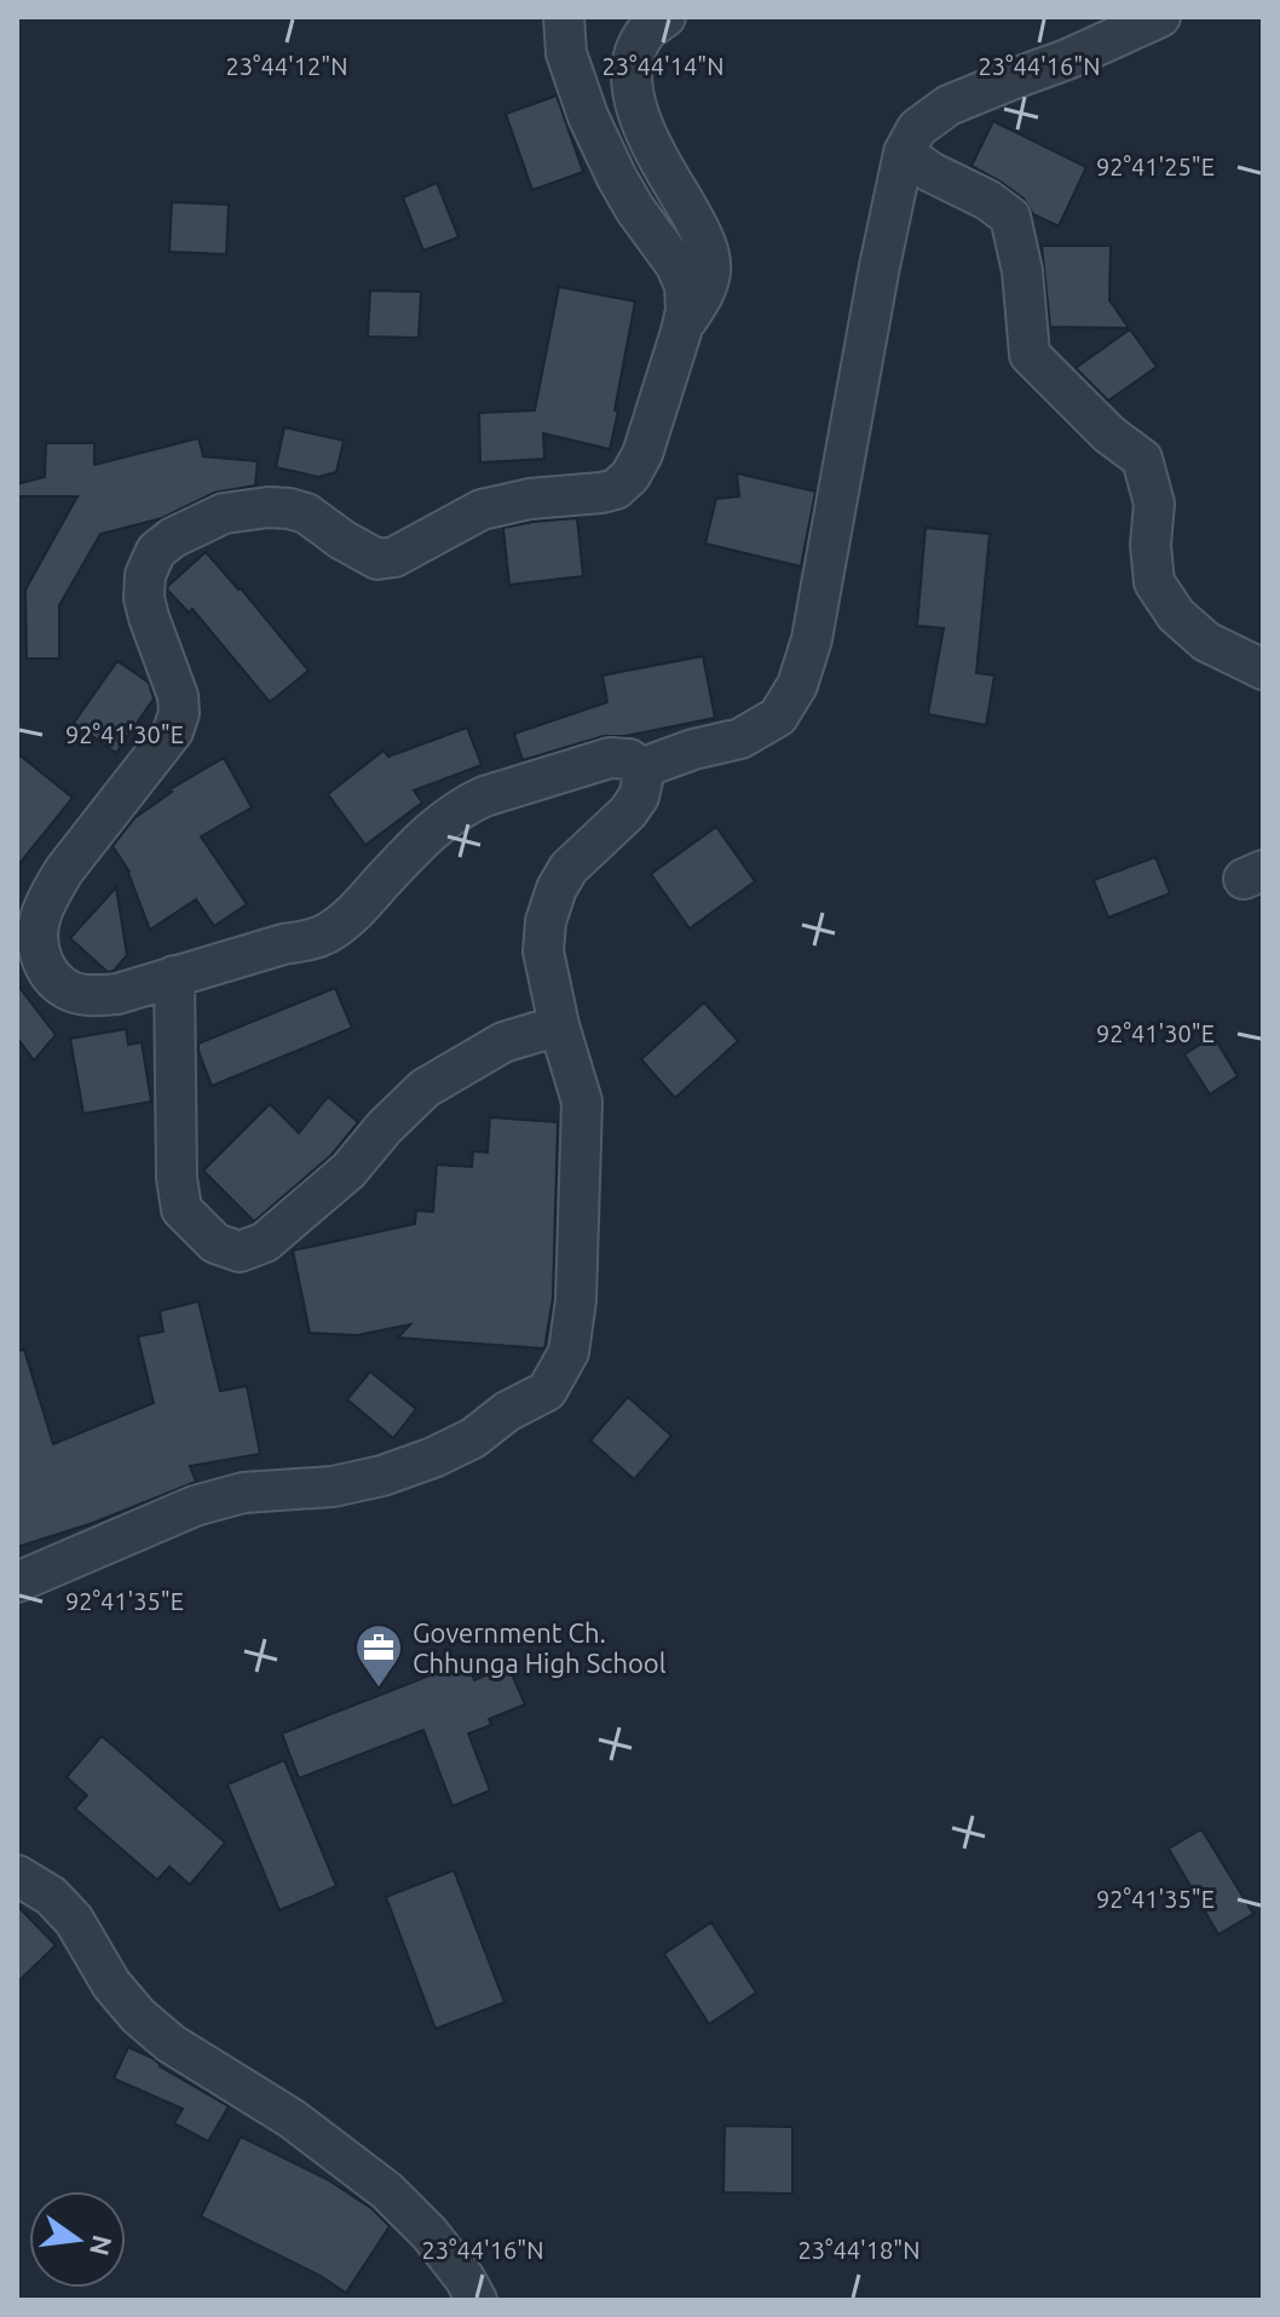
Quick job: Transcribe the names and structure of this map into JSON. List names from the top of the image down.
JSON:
{
  "places": {
    "office": ["Government Ch. Chhunga High School"]
  },
  "north": "right",
  "coordinates": [
    "23°44'12\"N",
    "23°44'14\"N",
    "23°44'16\"N",
    "92°41'25\"E",
    "92°41'30\"E",
    "92°41'35\"E",
    "23°44'18\"N"
  ]
}
